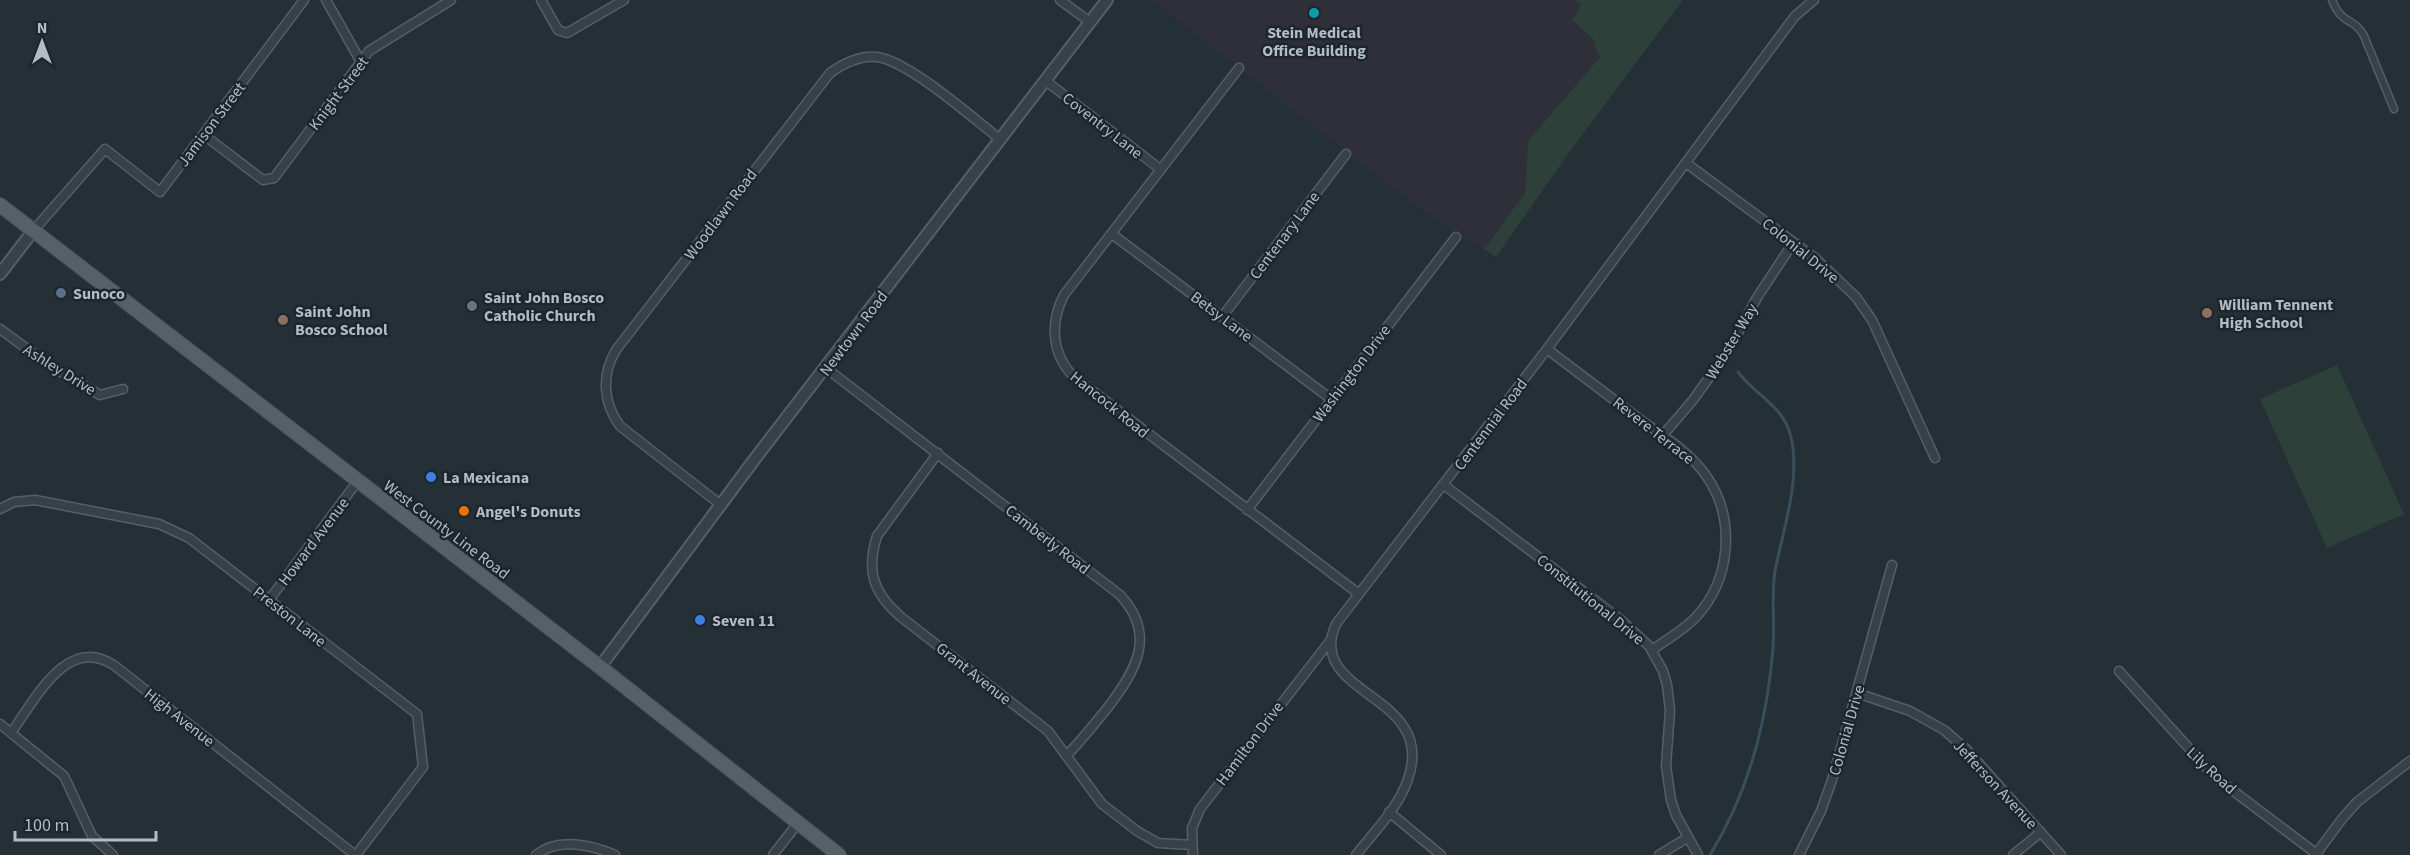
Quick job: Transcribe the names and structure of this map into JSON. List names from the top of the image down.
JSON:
{
  "streets": {
    "main road": ["West County Line Road"],
    "street": [
      "Knight Street",
      "Jamison Street",
      "Coventry Lane",
      "Woodlawn Road",
      "Centenary Lane",
      "Colonial Drive",
      "Betsy Lane",
      "Newtown Road",
      "Webster Way",
      "Ashley Drive",
      "Washington Drive",
      "Hancock Road",
      "Centennial Road",
      "Revere Terrace",
      "Camberly Road",
      "Howard Avenue",
      "Constitutional Drive",
      "Preston Lane",
      "Grant Avenue",
      "High Avenue",
      "Hamilton Drive",
      "Lily Road",
      "Jefferson Avenue"
    ]
  },
  "crossings": [
    ["Knight Street", "Jamison Street"],
    ["Jamison Street", "West County Line Road"],
    ["Coventry Lane", "Newtown Road"],
    ["Coventry Lane", "Hancock Road"],
    ["Woodlawn Road", "Newtown Road"],
    ["Centenary Lane", "Betsy Lane"],
    ["Colonial Drive", "Webster Way"],
    ["Colonial Drive", "Centennial Road"],
    ["Colonial Drive", "Jefferson Avenue"],
    ["Betsy Lane", "Washington Drive"],
    ["Betsy Lane", "Hancock Road"],
    ["Newtown Road", "West County Line Road"],
    ["Newtown Road", "Camberly Road"],
    ["Webster Way", "Revere Terrace"],
    ["Washington Drive", "Hancock Road"],
    ["Hancock Road", "Centennial Road"],
    ["Centennial Road", "Revere Terrace"],
    ["Centennial Road", "Constitutional Drive"],
    ["Centennial Road", "Hamilton Drive"],
    ["Revere Terrace", "Constitutional Drive"],
    ["West County Line Road", "Howard Avenue"],
    ["Camberly Road", "Grant Avenue"],
    ["Howard Avenue", "Preston Lane"],
    ["Preston Lane", "High Avenue"],
    ["Grant Avenue", "Hamilton Drive"]
  ],
  "places": [
    "Stein Medical Office Building",
    "Sunoco",
    "Saint John Bosco Catholic Church",
    "William Tennent High School",
    "Saint John Bosco School",
    "La Mexicana",
    "Angel's Donuts",
    "Seven 11"
  ],
  "scale_bar": "100 m",
  "north": "top"
}
